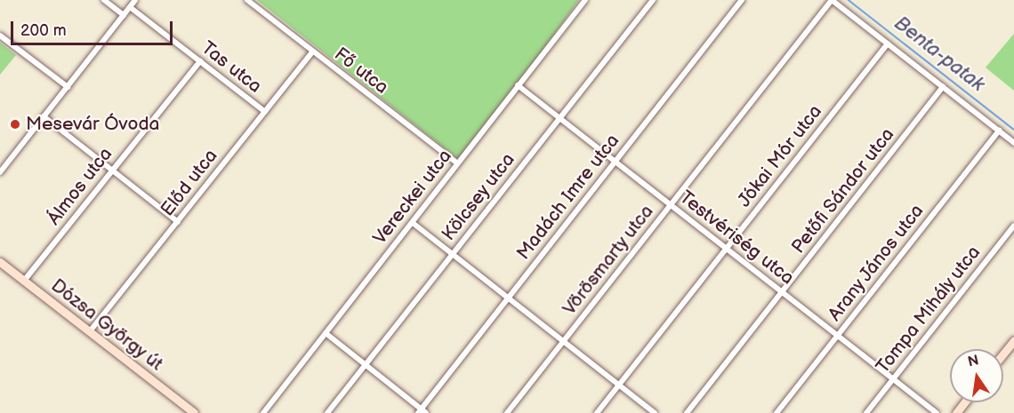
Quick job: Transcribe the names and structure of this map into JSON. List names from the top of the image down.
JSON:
{
  "streets": {
    "street": [
      "Tas utca",
      "Fő utca",
      "Jókai Mór utca",
      "Előd utca",
      "Álmos utca",
      "Petőfi Sándor utca",
      "Vereckei utca",
      "Kölcsey utca",
      "Madách Imre utca",
      "Testvériség utca",
      "Vörösmarty utca",
      "Arany János utca",
      "Tompa Mihály utca",
      "Dózsa György út"
    ]
  },
  "crossings": [
    ["Tas utca", "Előd utca"],
    ["Tas utca", "Álmos utca"],
    ["Fő utca", "Előd utca"],
    ["Fő utca", "Vereckei utca"],
    ["Jókai Mór utca", "Testvériség utca"],
    ["Előd utca", "Dózsa György út"],
    ["Álmos utca", "Dózsa György út"],
    ["Petőfi Sándor utca", "Testvériség utca"],
    ["Vereckei utca", "Testvériség utca"],
    ["Kölcsey utca", "Testvériség utca"],
    ["Madách Imre utca", "Testvériség utca"],
    ["Testvériség utca", "Vörösmarty utca"],
    ["Testvériség utca", "Arany János utca"],
    ["Testvériség utca", "Tompa Mihály utca"]
  ],
  "water": ["Benta-patak"],
  "places": ["Mesevár Óvoda"],
  "scale_bar": "200 m",
  "north": "top"
}
